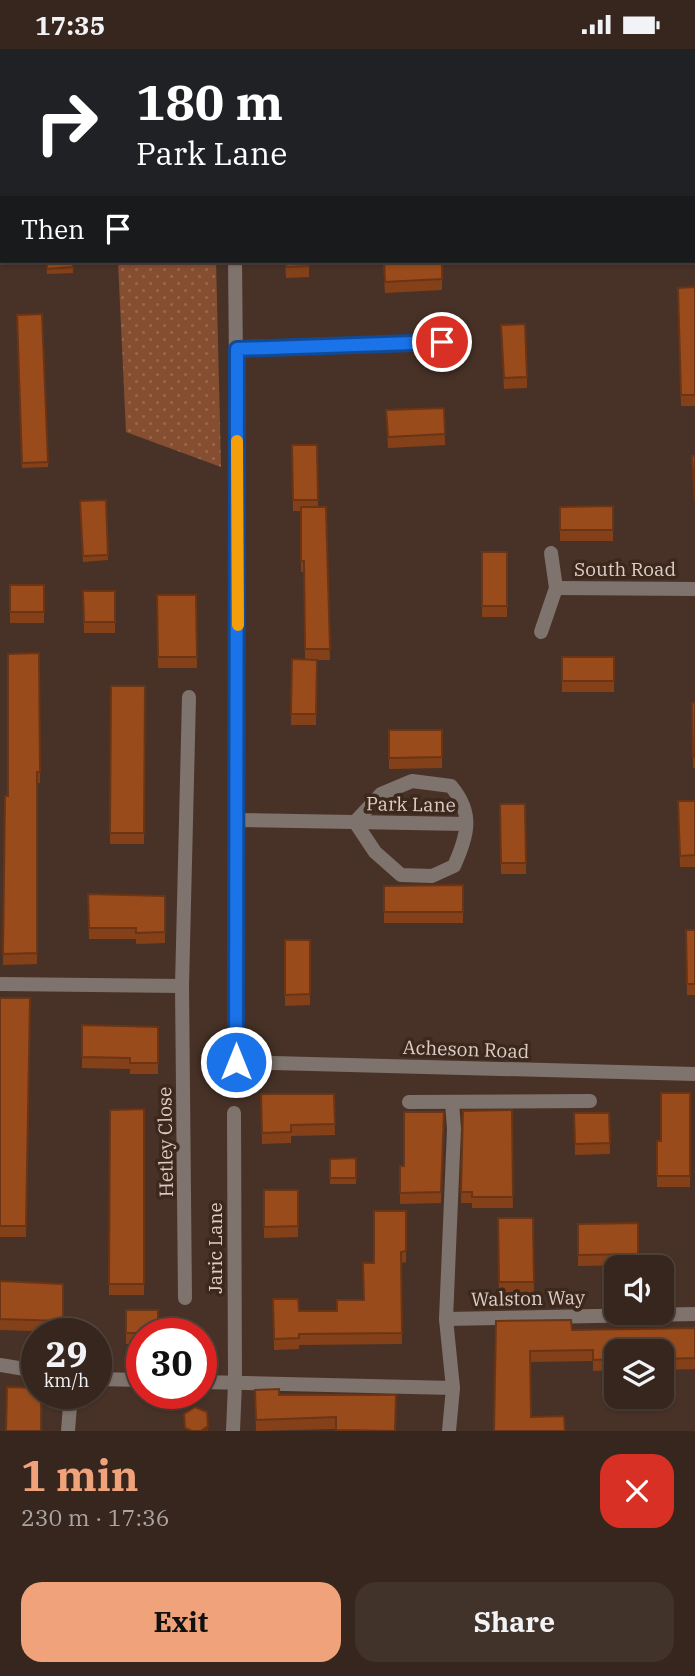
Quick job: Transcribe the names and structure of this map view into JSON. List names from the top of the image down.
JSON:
{
  "streets": {
    "street": [
      "South Road",
      "Park Lane",
      "Acheson Road",
      "Hetley Close",
      "Jaric Lane",
      "Walston Way"
    ]
  },
  "crossings": [
    ["Park Lane", "Acheson Road"]
  ],
  "page": {
    "status": "17:35",
    "turn": ["180 m", "Park Lane"],
    "then": "Then",
    "speed": "29 km/h",
    "limit": "30",
    "heading": ["1 min", "230 m · 17:36"],
    "buttons": ["Exit", "Share"]
  }
}
